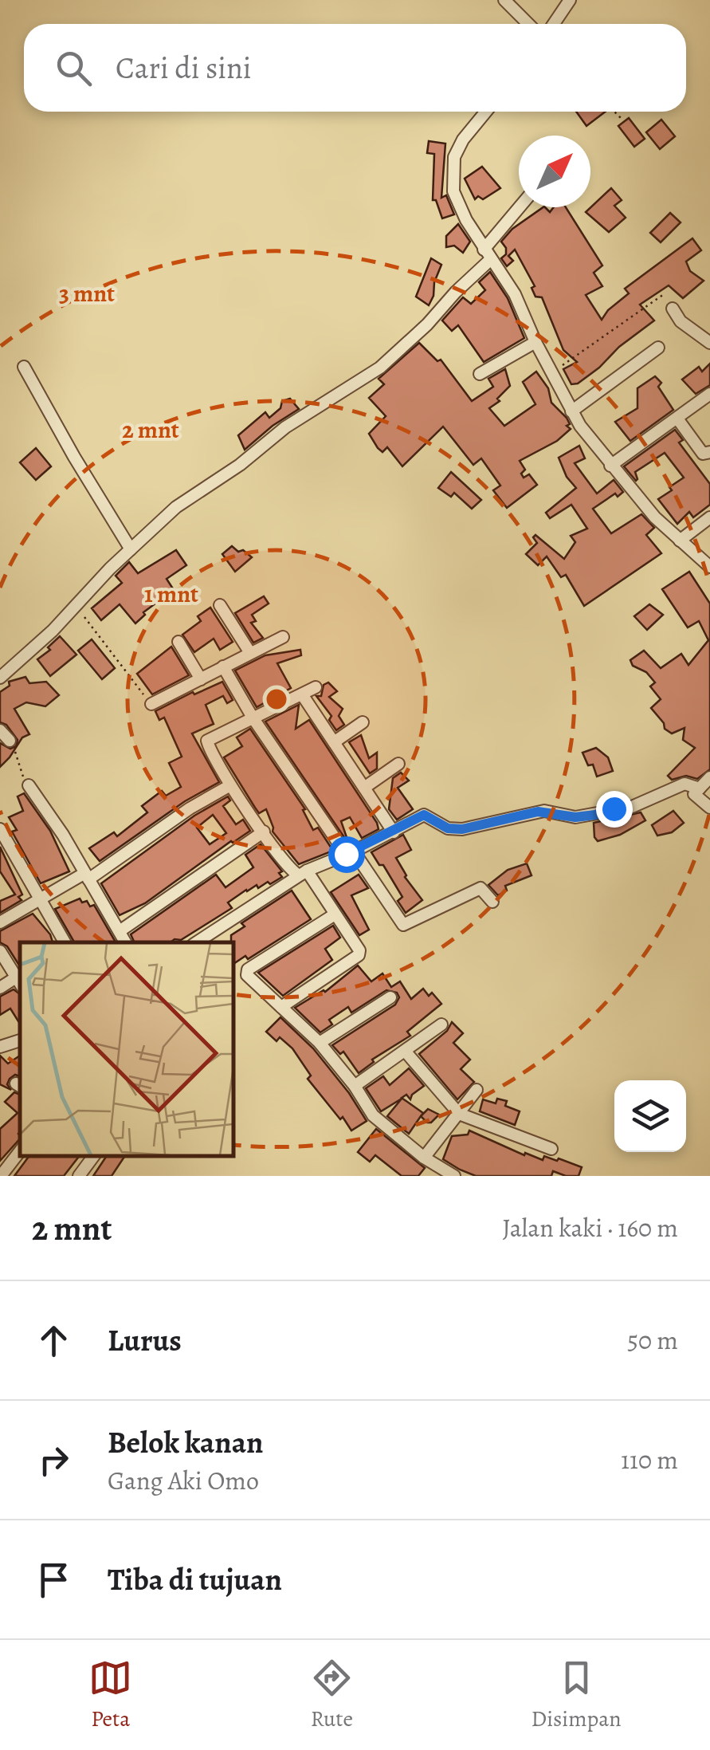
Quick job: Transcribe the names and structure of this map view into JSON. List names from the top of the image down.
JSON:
{
  "north": "top right",
  "page": {
    "search": "Cari di sini",
    "heading": ["2 mnt", "Jalan kaki · 160 m"],
    "list": [
      ["Lurus", "50 m"],
      ["Belok kanan", "Gang Aki Omo", "110 m"],
      "Tiba di tujuan"
    ],
    "nav": ["Peta", "Rute", "Disimpan"]
  },
  "rings": ["3 mnt", "2 mnt", "1 mnt"]
}
